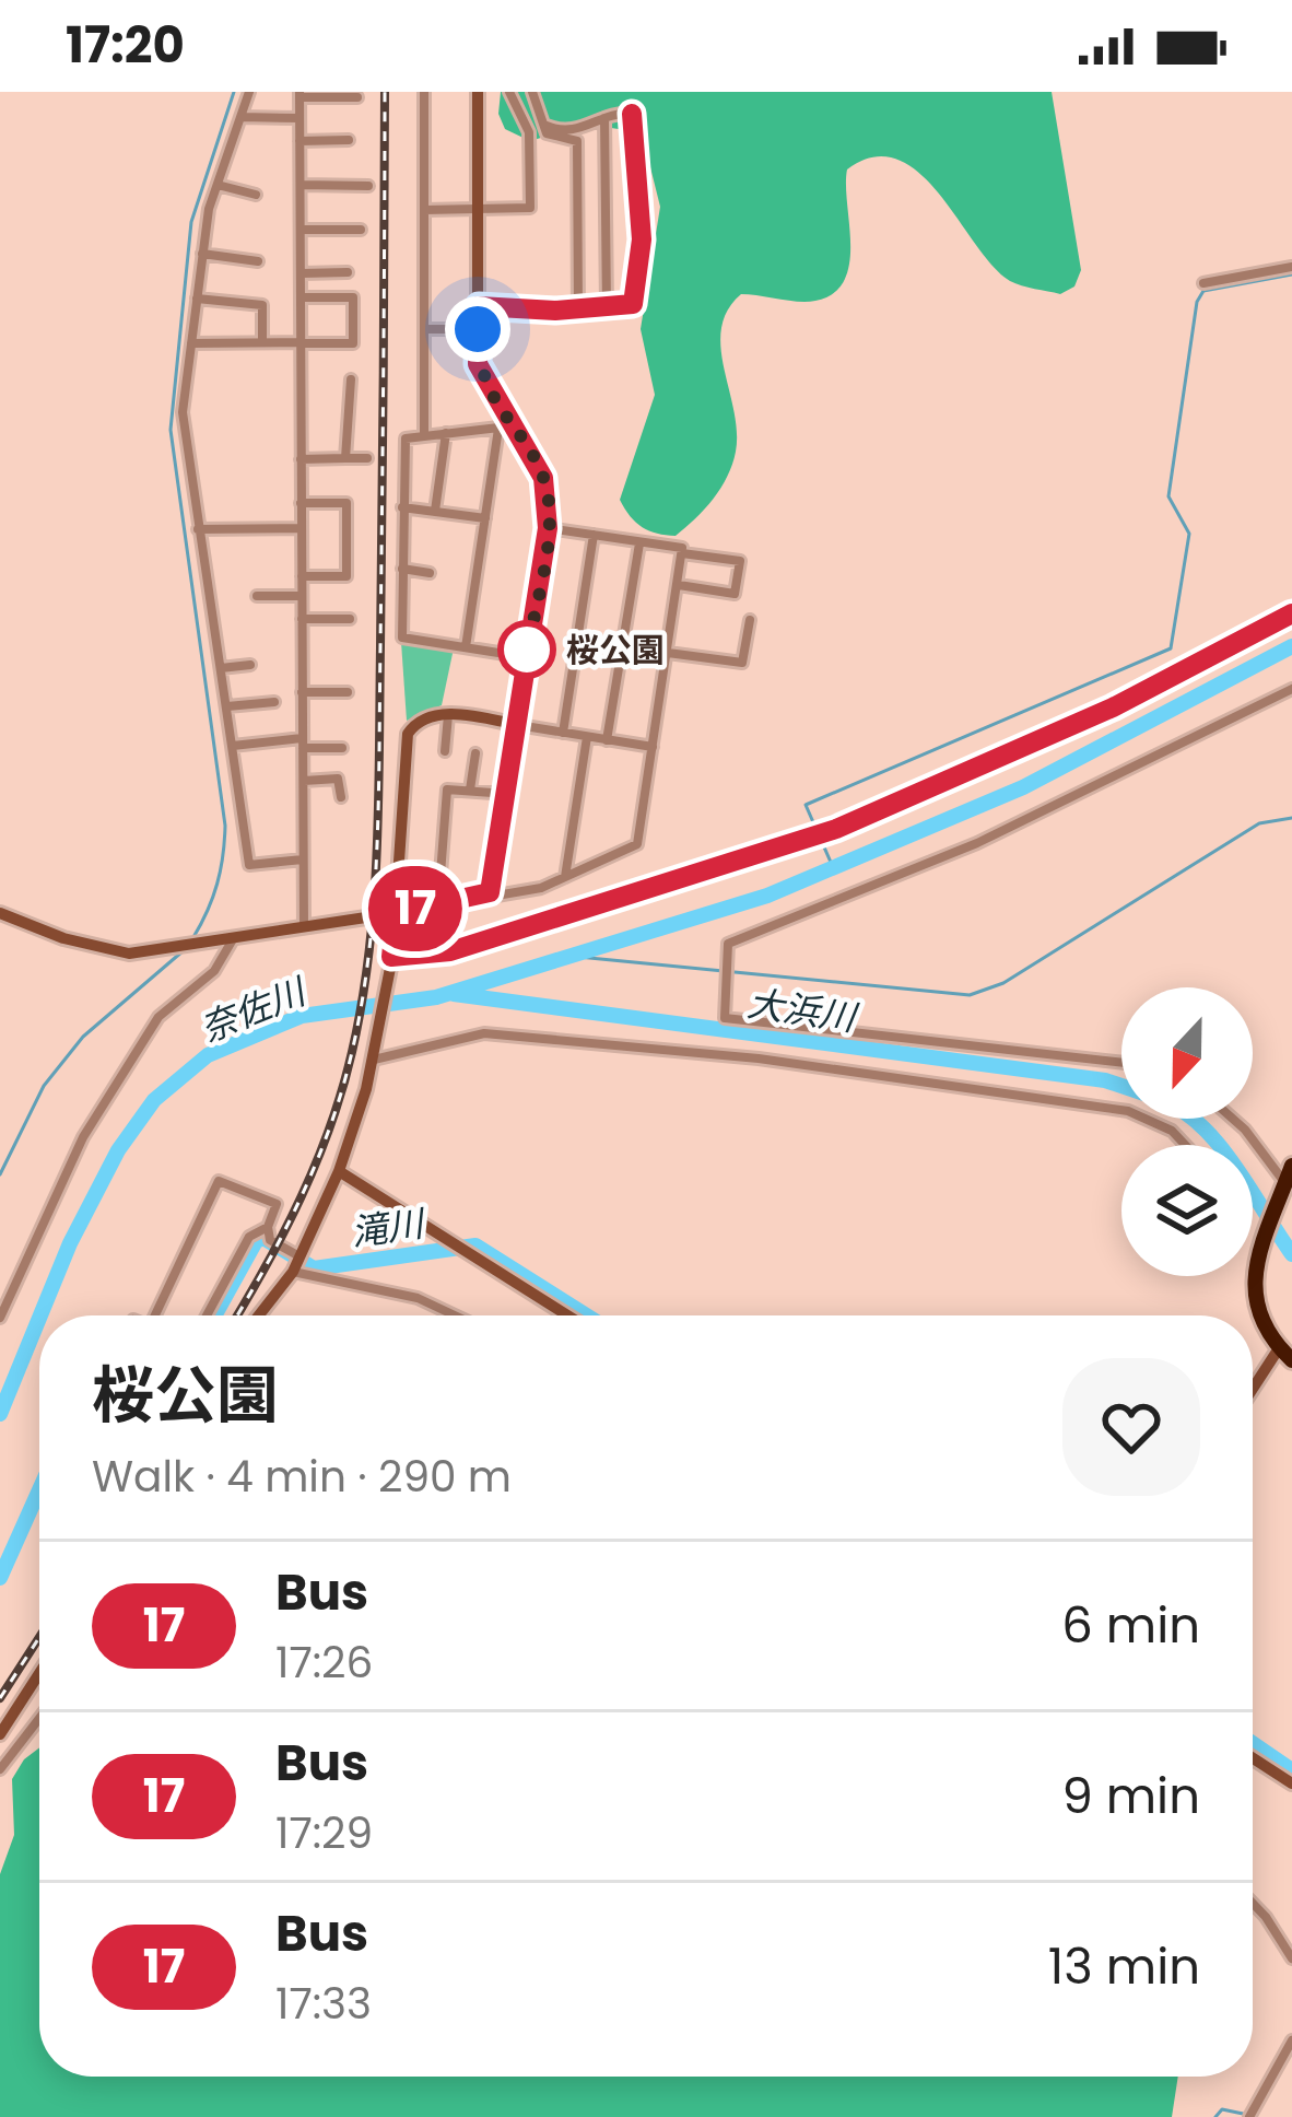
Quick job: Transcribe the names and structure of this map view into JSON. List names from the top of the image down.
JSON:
{
  "water": ["奈佐川", "大浜川", "滝川"],
  "places": ["桜公園"],
  "lines": ["bus line 17"],
  "north": "bottom",
  "page": {
    "status": "17:20",
    "on_map": "17",
    "heading": ["桜公園", "Walk · 4 min · 290 m"],
    "list": [
      {
        "mark": "17",
        "name": "Bus",
        "note": "17:26",
        "value": "6 min"
      },
      {
        "mark": "17",
        "name": "Bus",
        "note": "17:29",
        "value": "9 min"
      },
      {
        "mark": "17",
        "name": "Bus",
        "note": "17:33",
        "value": "13 min"
      }
    ]
  }
}
